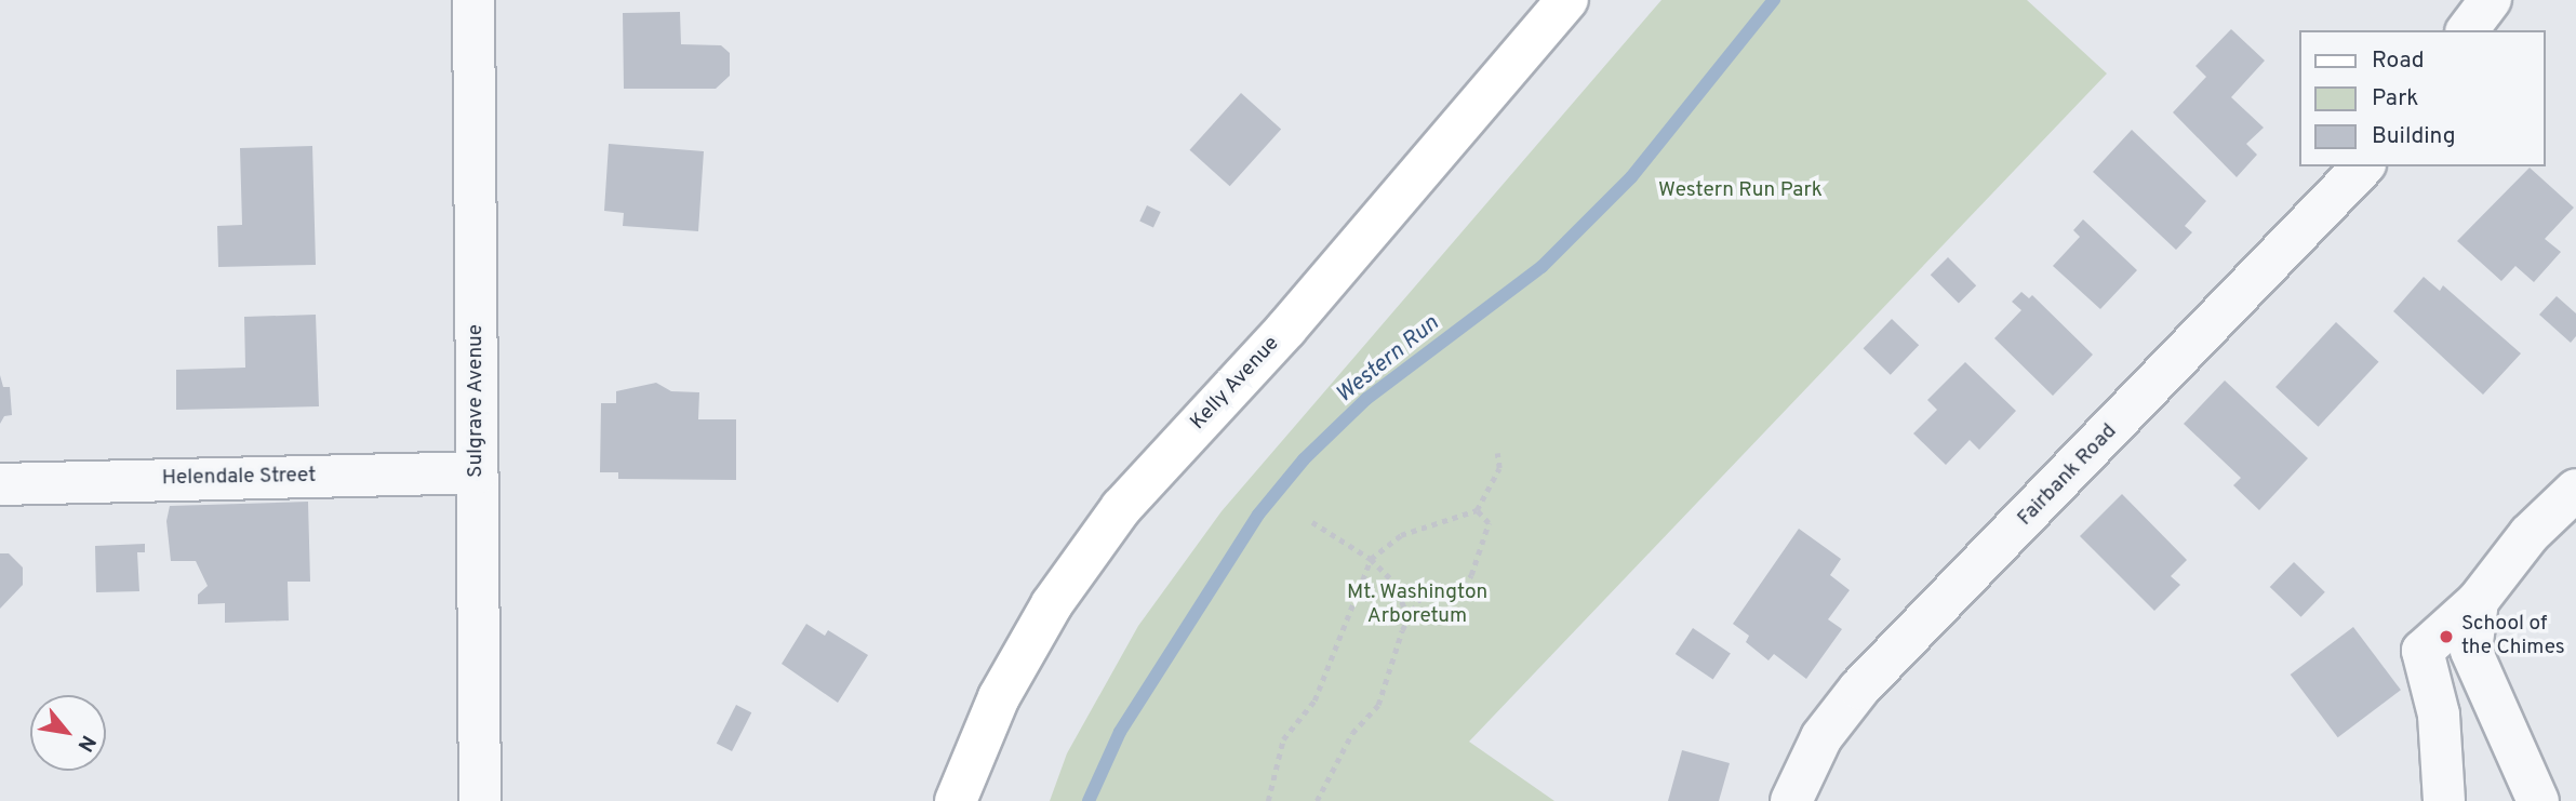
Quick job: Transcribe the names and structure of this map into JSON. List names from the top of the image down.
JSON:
{
  "streets": {
    "main road": ["Kelly Avenue"],
    "street": ["Sulgrave Avenue", "Fairbank Road", "Helendale Street"]
  },
  "crossings": [
    ["Sulgrave Avenue", "Helendale Street"]
  ],
  "water": ["Western Run"],
  "parks": ["Western Run Park", "Mt. Washington Arboretum"],
  "places": ["School of the Chimes"],
  "legend": ["Road", "Park", "Building"],
  "north": "bottom right"
}
